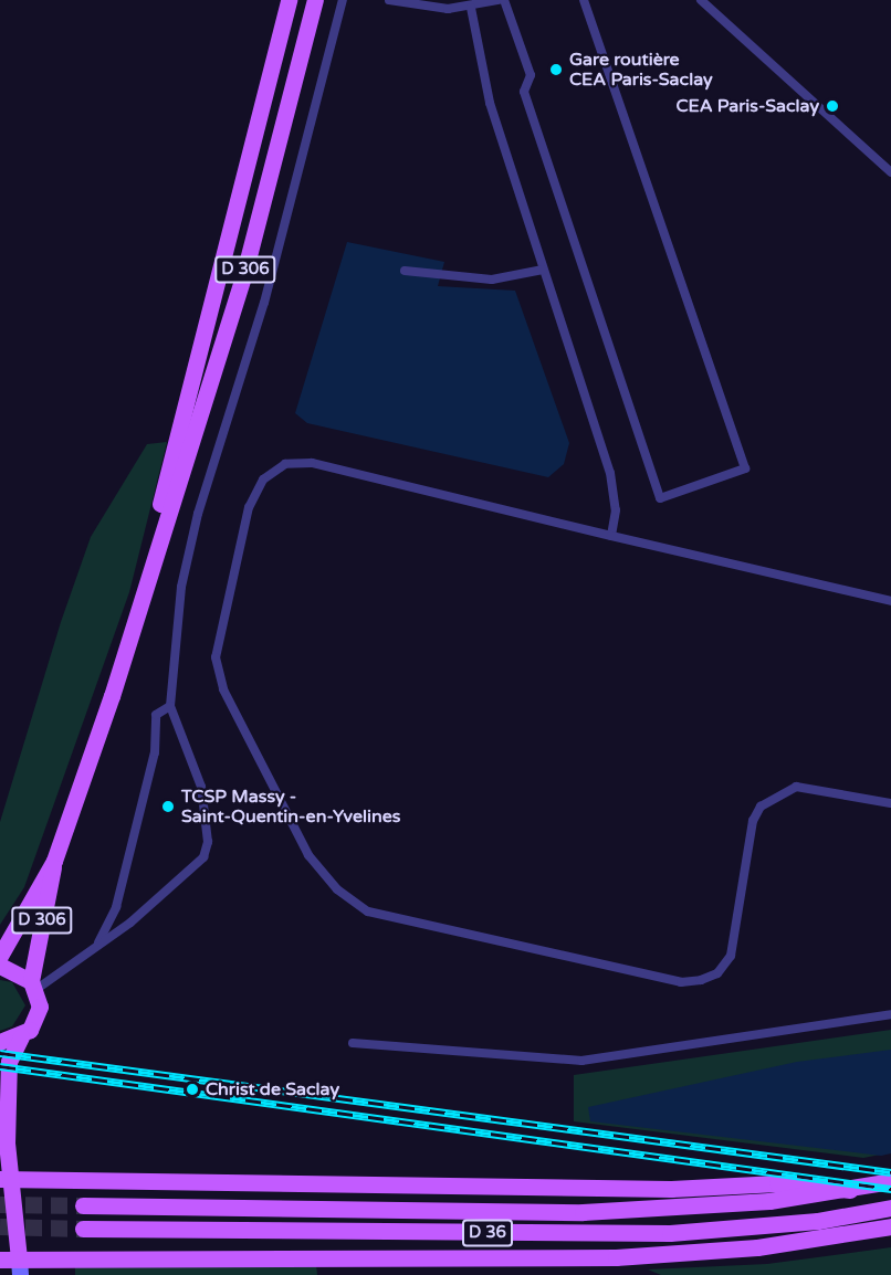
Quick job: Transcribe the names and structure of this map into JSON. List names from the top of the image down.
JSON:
{
  "streets": {
    "main road": ["D 306", "D 36"]
  },
  "places": [
    "Gare routière CEA Paris-Saclay",
    "CEA Paris-Saclay",
    "TCSP Massy - Saint-Quentin-en-Yvelines",
    "Christ de Saclay"
  ]
}
